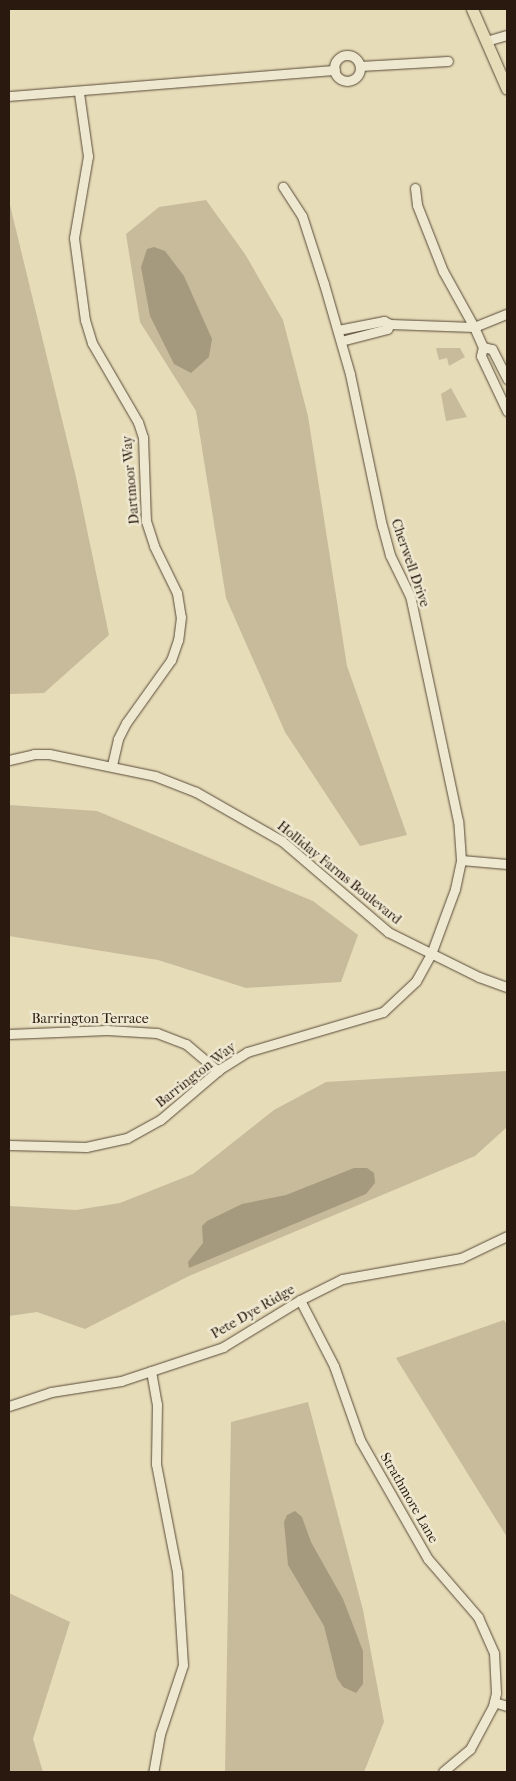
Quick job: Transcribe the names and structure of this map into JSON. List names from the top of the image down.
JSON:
{
  "streets": {
    "street": [
      "Dartmoor Way",
      "Cherwell Drive",
      "Holliday Farms Boulevard",
      "Barrington Terrace",
      "Barrington Way",
      "Pete Dye Ridge",
      "Strathmore Lane"
    ]
  },
  "crossings": [
    ["Dartmoor Way", "Holliday Farms Boulevard"],
    ["Cherwell Drive", "Holliday Farms Boulevard"],
    ["Cherwell Drive", "Barrington Way"],
    ["Holliday Farms Boulevard", "Barrington Way"],
    ["Barrington Terrace", "Barrington Way"],
    ["Pete Dye Ridge", "Strathmore Lane"]
  ]
}
